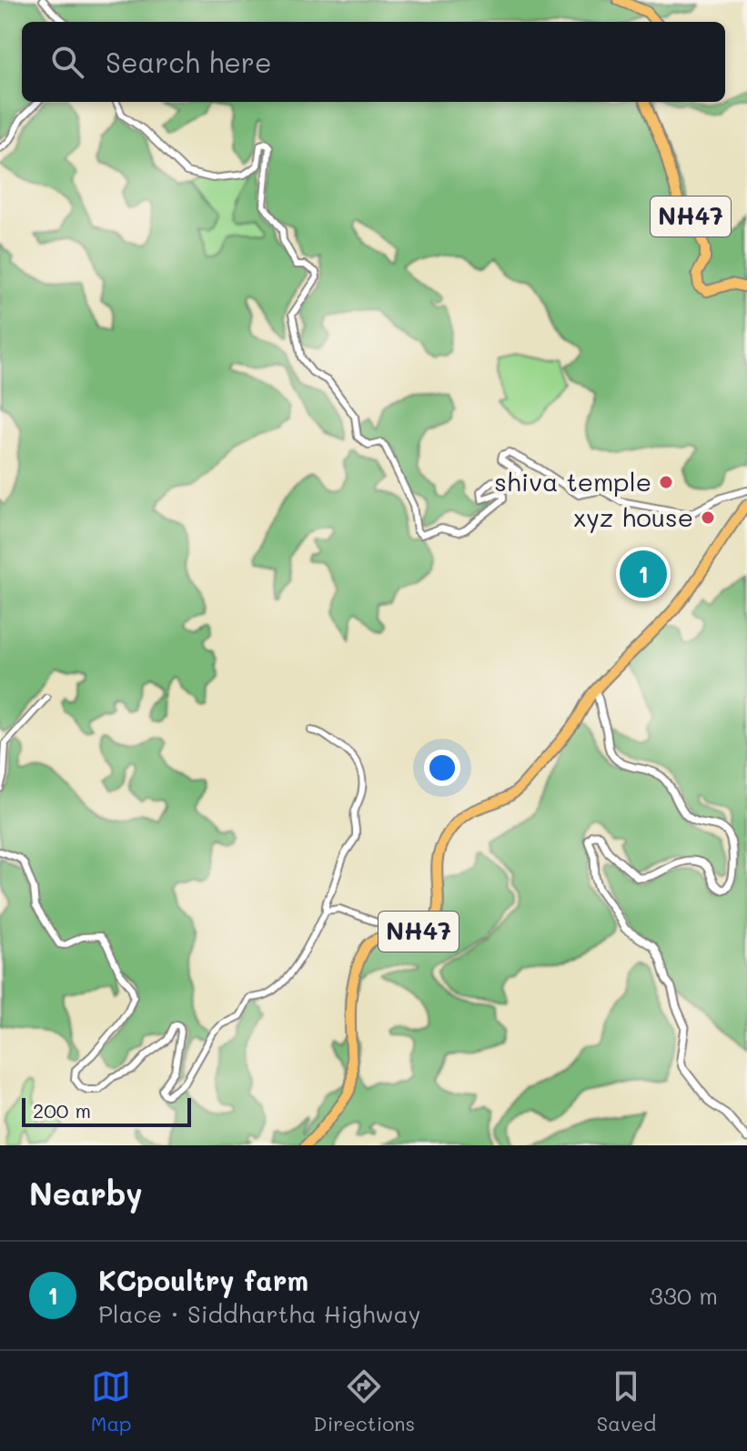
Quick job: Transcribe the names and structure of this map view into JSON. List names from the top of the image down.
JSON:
{
  "streets": {
    "highway": ["NH47"]
  },
  "places": ["shiva temple", "xyz house"],
  "scale_bar": "200 m",
  "page": {
    "search": "Search here",
    "pins": "1",
    "scale": "200 m",
    "heading": "Nearby",
    "list": [
      {
        "mark": "1",
        "name": "KCpoultry farm",
        "note": "Place · Siddhartha Highway",
        "value": "330 m"
      }
    ],
    "nav": ["Map", "Directions", "Saved"]
  }
}
